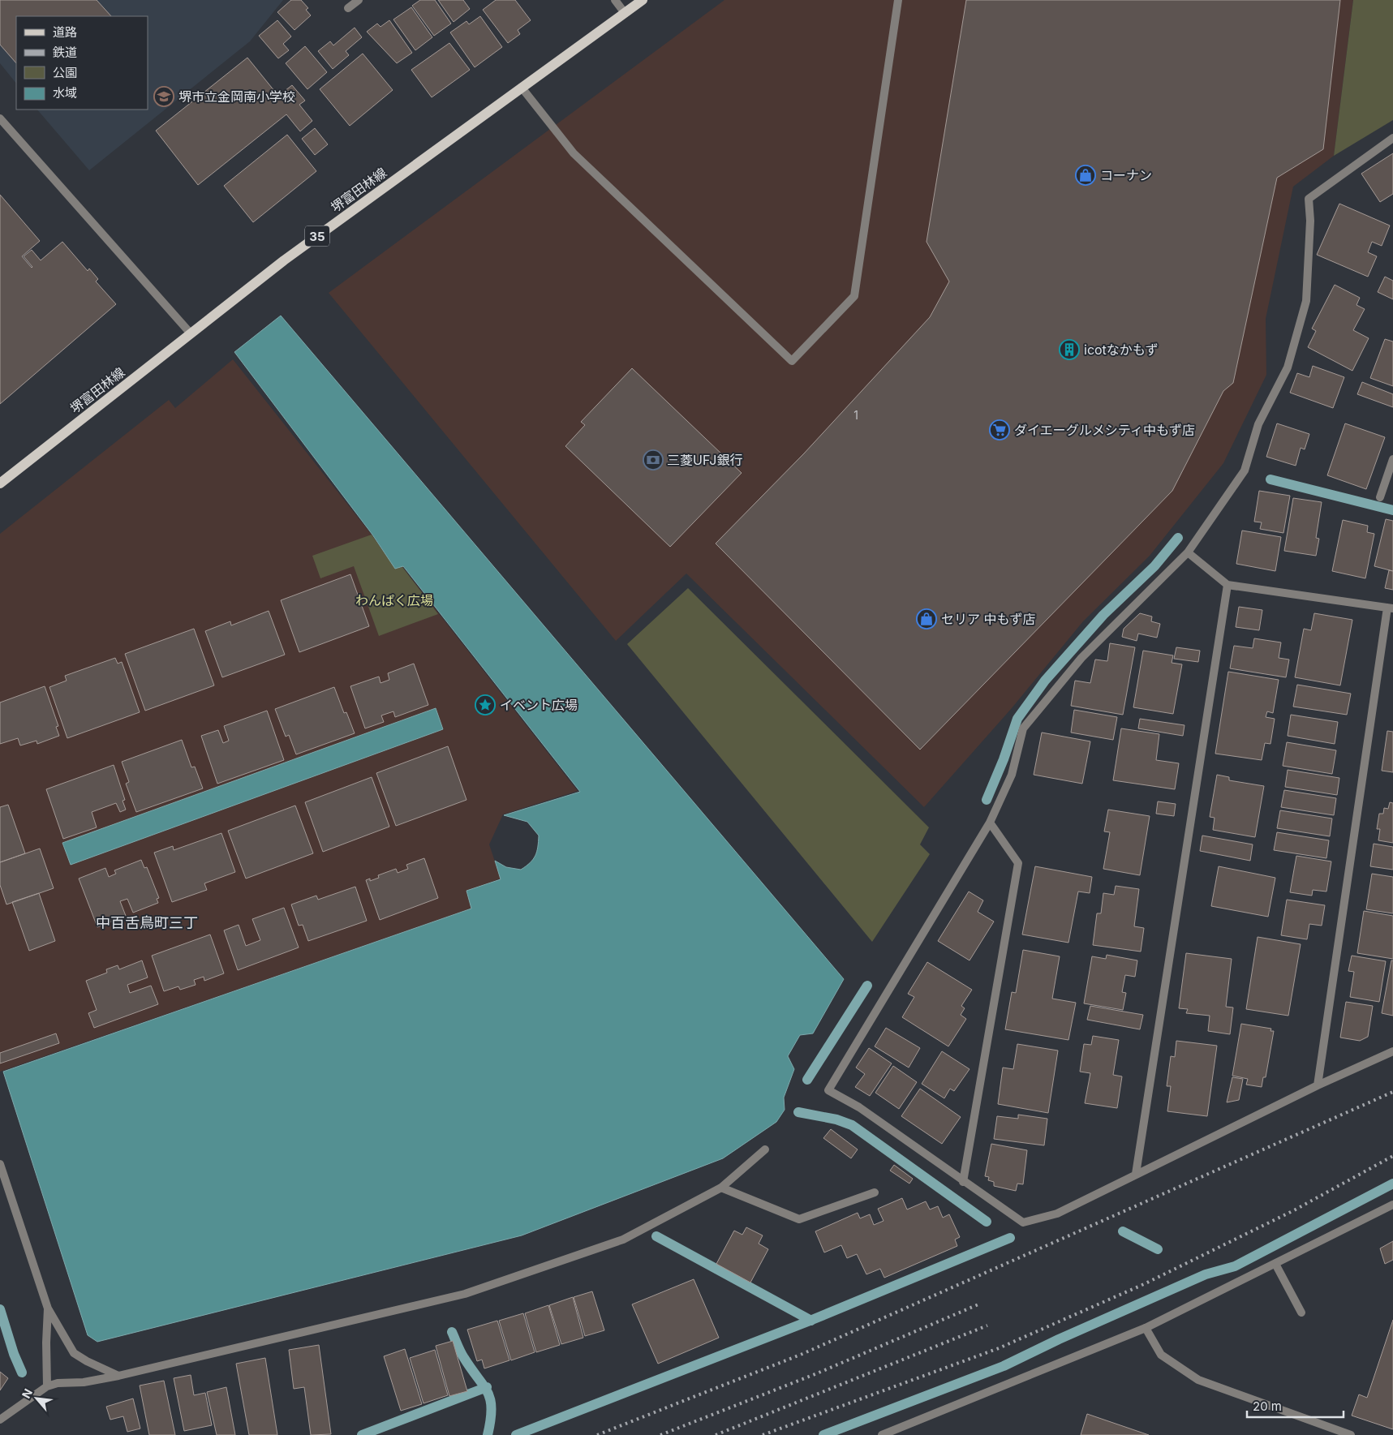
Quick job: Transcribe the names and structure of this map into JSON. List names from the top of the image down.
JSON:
{
  "streets": {
    "main road": ["堺富田林線", "35"]
  },
  "districts": ["中百舌鳥町三丁"],
  "parks": ["わんぱく広場"],
  "places": {
    "school or university": ["堺市立金岡南小学校"],
    "shop": ["コーナン", "セリア 中もず店"],
    "building": ["icotなかもず"],
    "supermarket": ["ダイエーグルメシティ中もず店"],
    "bank": ["三菱UFJ銀行"],
    "place": ["イベント広場"]
  },
  "house_numbers": ["1"],
  "legend": [
    "道路",
    "鉄道",
    "公園",
    "水域"
  ],
  "scale_bar": "20 m",
  "north": "top left"
}
